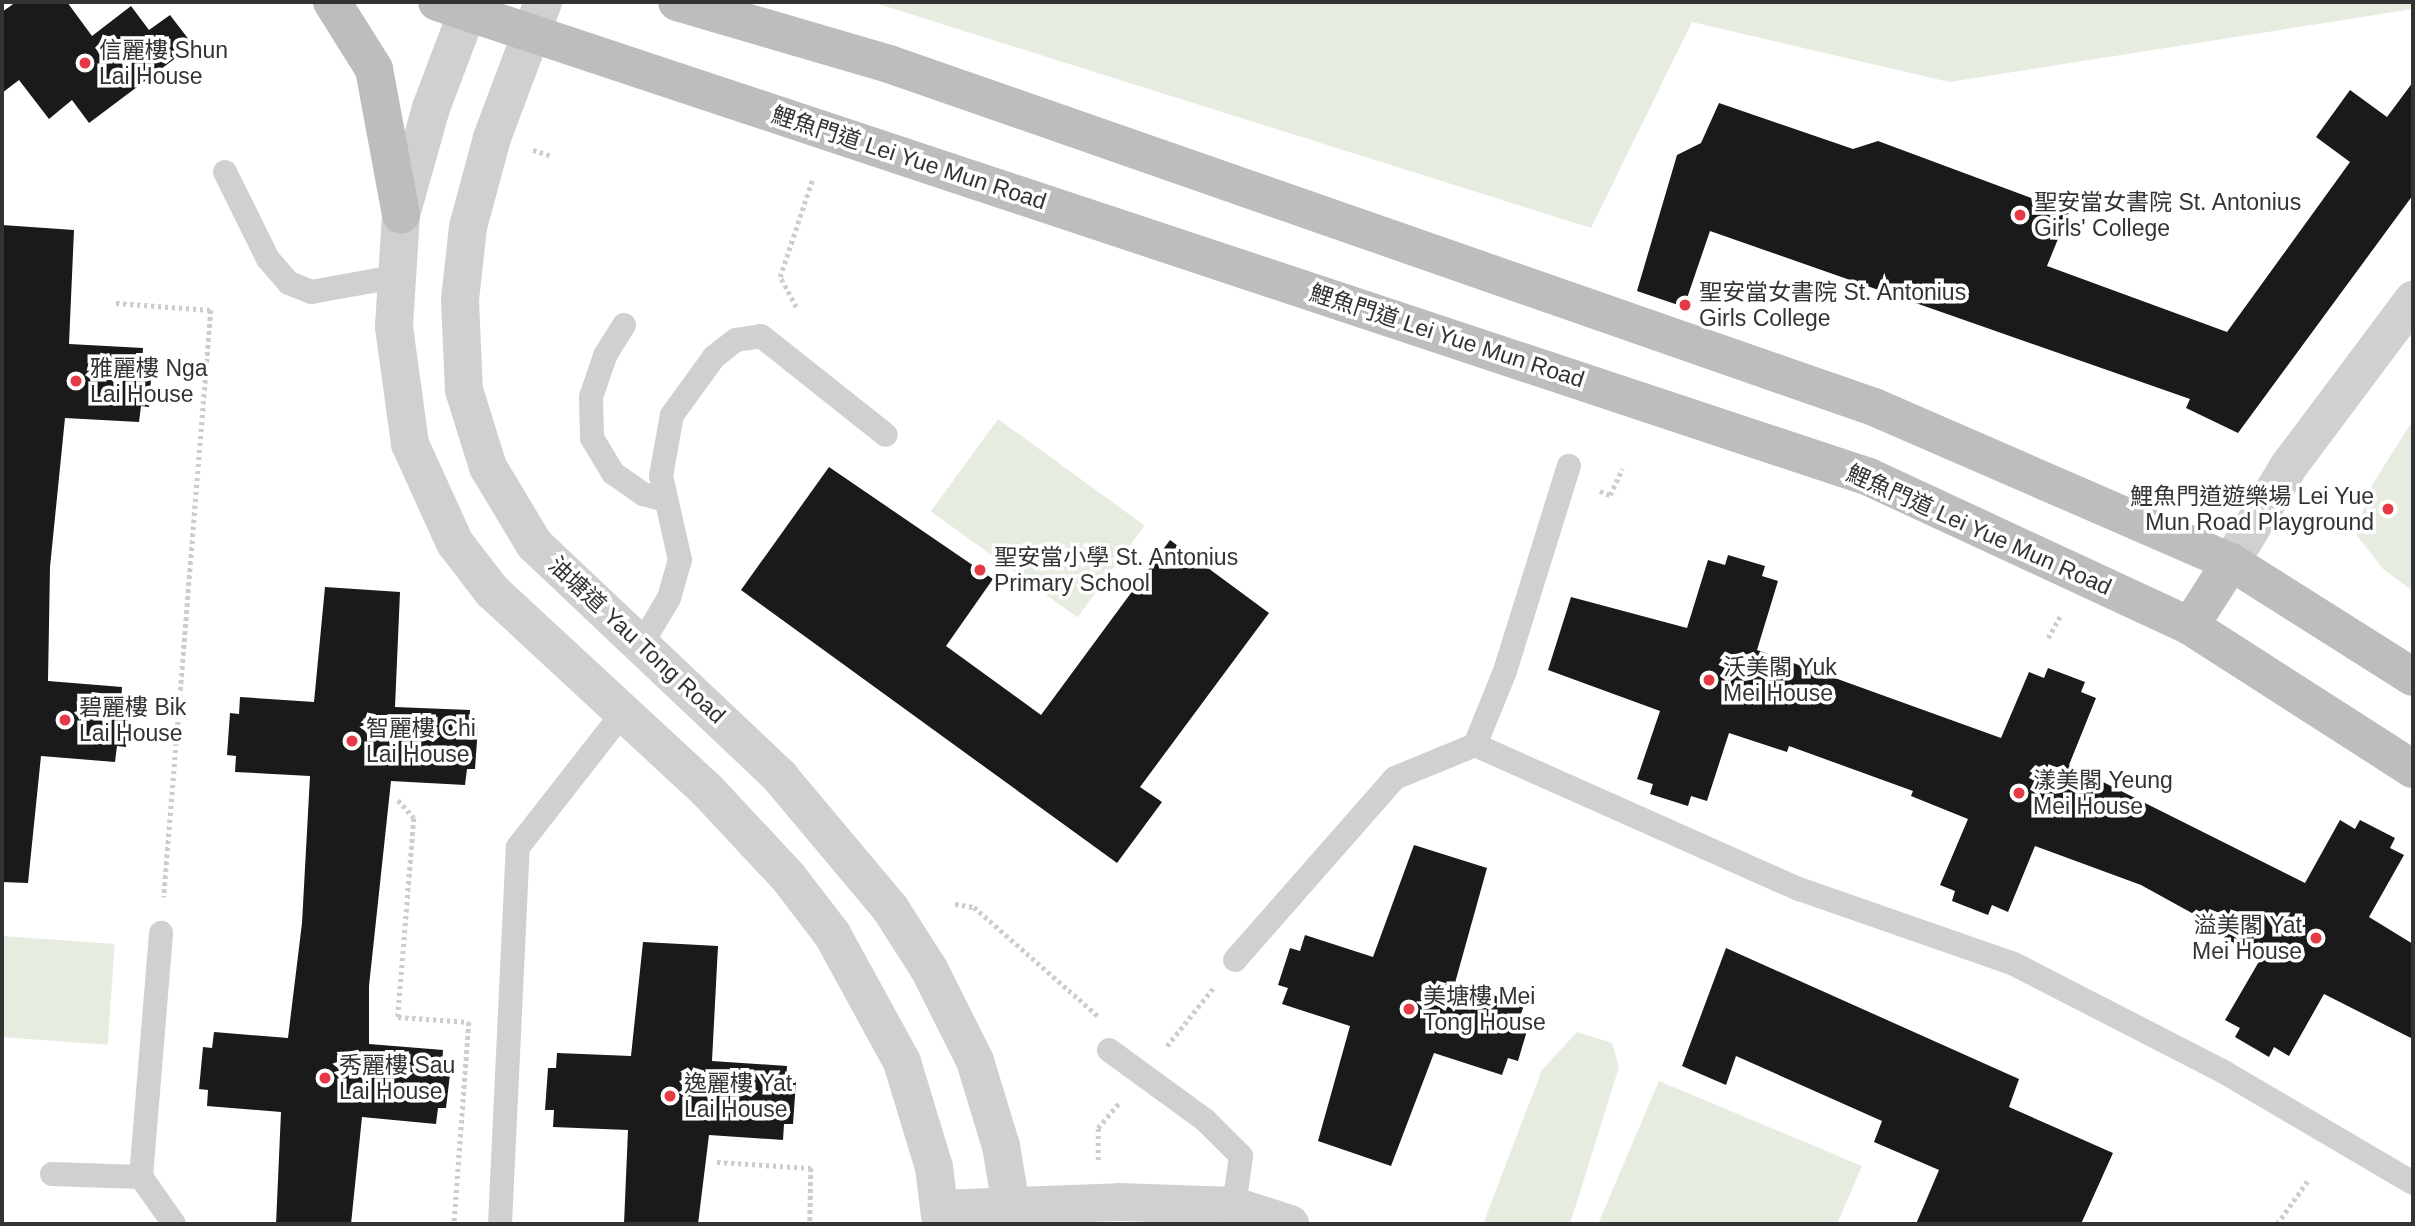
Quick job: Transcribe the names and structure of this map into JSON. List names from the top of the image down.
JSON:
{
  "streets": {
    "main road": ["鯉魚門道 Lei Yue Mun Road"],
    "street": ["油塘道 Yau Tong Road"]
  },
  "crossings": [
    ["鯉魚門道 Lei Yue Mun Road", "油塘道 Yau Tong Road"]
  ],
  "places": [
    "信麗樓 Shun Lai House",
    "聖安當女書院 St. Antonius Girls' College",
    "聖安當女書院 St. Antonius Girls College",
    "雅麗樓 Nga Lai House",
    "鯉魚門道遊樂場 Lei Yue Mun Road Playground",
    "聖安當小學 St. Antonius Primary School",
    "沃美閣 Yuk Mei House",
    "碧麗樓 Bik Lai House",
    "智麗樓 Chi Lai House",
    "漾美閣 Yeung Mei House",
    "溢美閣 Yat Mei House",
    "美塘樓 Mei Tong House",
    "秀麗樓 Sau Lai House",
    "逸麗樓 Yat Lai House"
  ]
}
